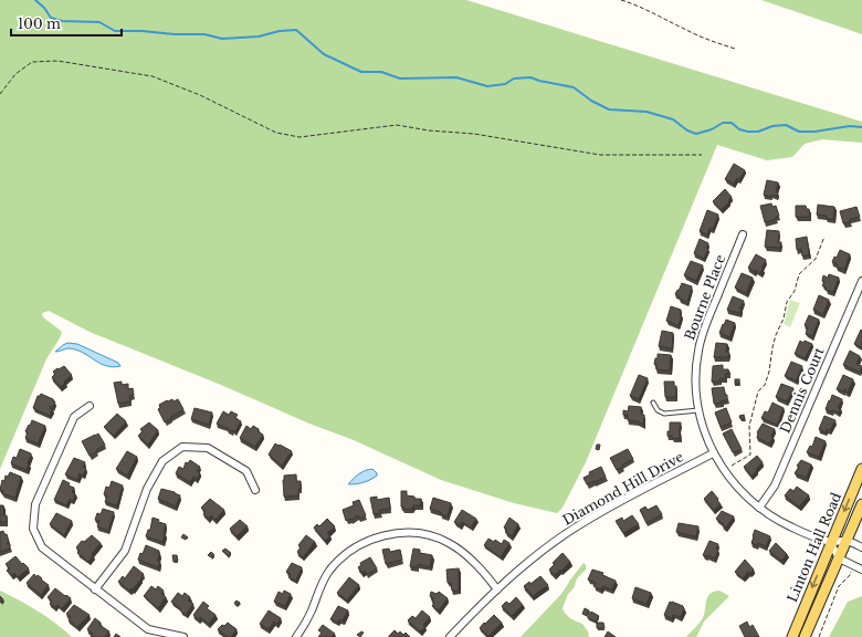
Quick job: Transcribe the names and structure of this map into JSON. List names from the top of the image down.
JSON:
{
  "streets": {
    "main road": ["Linton Hall Road"],
    "street": ["Bourne Place", "Dennis Court", "Diamond Hill Drive"]
  },
  "crossings": [
    ["Bourne Place", "Dennis Court"],
    ["Bourne Place", "Diamond Hill Drive"],
    ["Bourne Place", "Linton Hall Road"]
  ],
  "scale_bar": "100 m"
}
